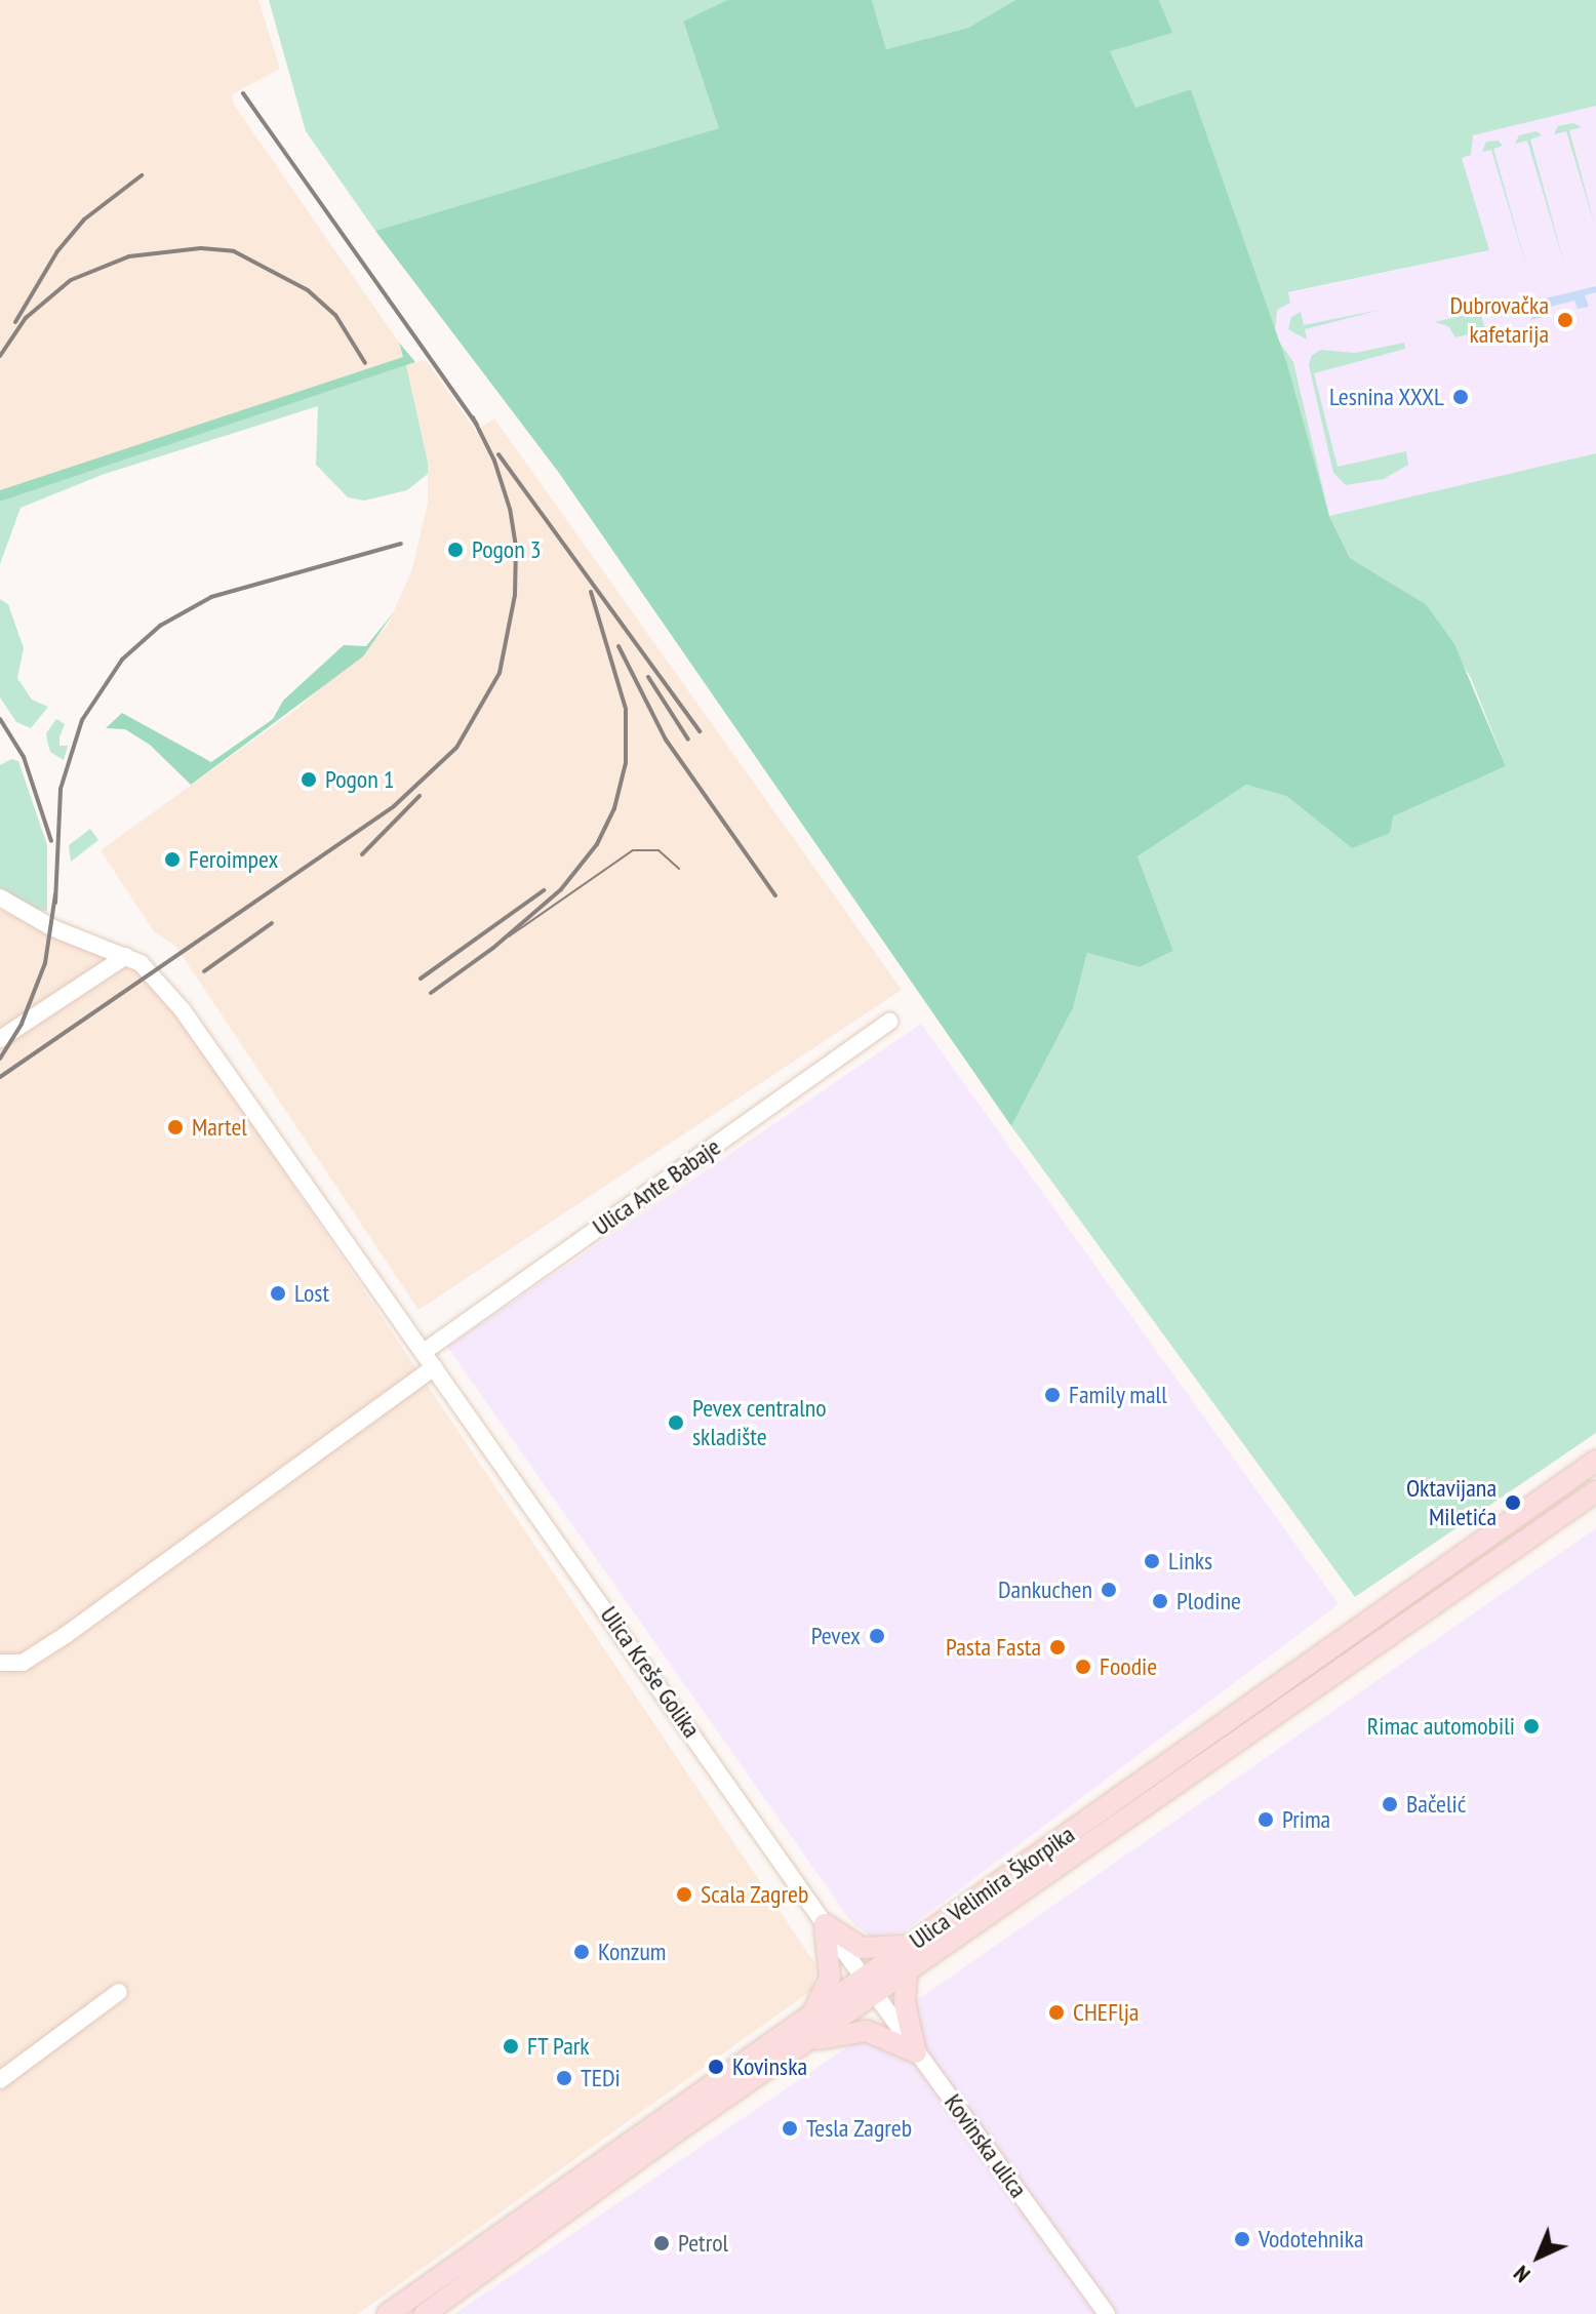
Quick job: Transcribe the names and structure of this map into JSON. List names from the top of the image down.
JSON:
{
  "streets": {
    "main road": ["Ulica Velimira Škorpika"],
    "street": ["Ulica Ante Babaje", "Ulica Kreše Golika", "Kovinska ulica"]
  },
  "crossings": [
    ["Ulica Ante Babaje", "Ulica Kreše Golika"],
    ["Ulica Kreše Golika", "Ulica Velimira Škorpika"],
    ["Ulica Kreše Golika", "Kovinska ulica"],
    ["Ulica Velimira Škorpika", "Kovinska ulica"]
  ],
  "places": [
    "Dubrovačka kafetarija",
    "Lesnina XXXL",
    "Pogon 3",
    "Pogon 1",
    "Feroimpex",
    "Martel",
    "Lost",
    "Family mall",
    "Pevex centralno skladište",
    "Oktavijana Miletića",
    "Links",
    "Dankuchen",
    "Plodine",
    "Pevex",
    "Pasta Fasta",
    "Foodie",
    "Rimac automobili",
    "Bačelić",
    "Prima",
    "Scala Zagreb",
    "Konzum",
    "CHEFlja",
    "FT Park",
    "Kovinska",
    "TEDi",
    "Tesla Zagreb",
    "Vodotehnika",
    "Petrol"
  ],
  "north": "bottom left"
}
